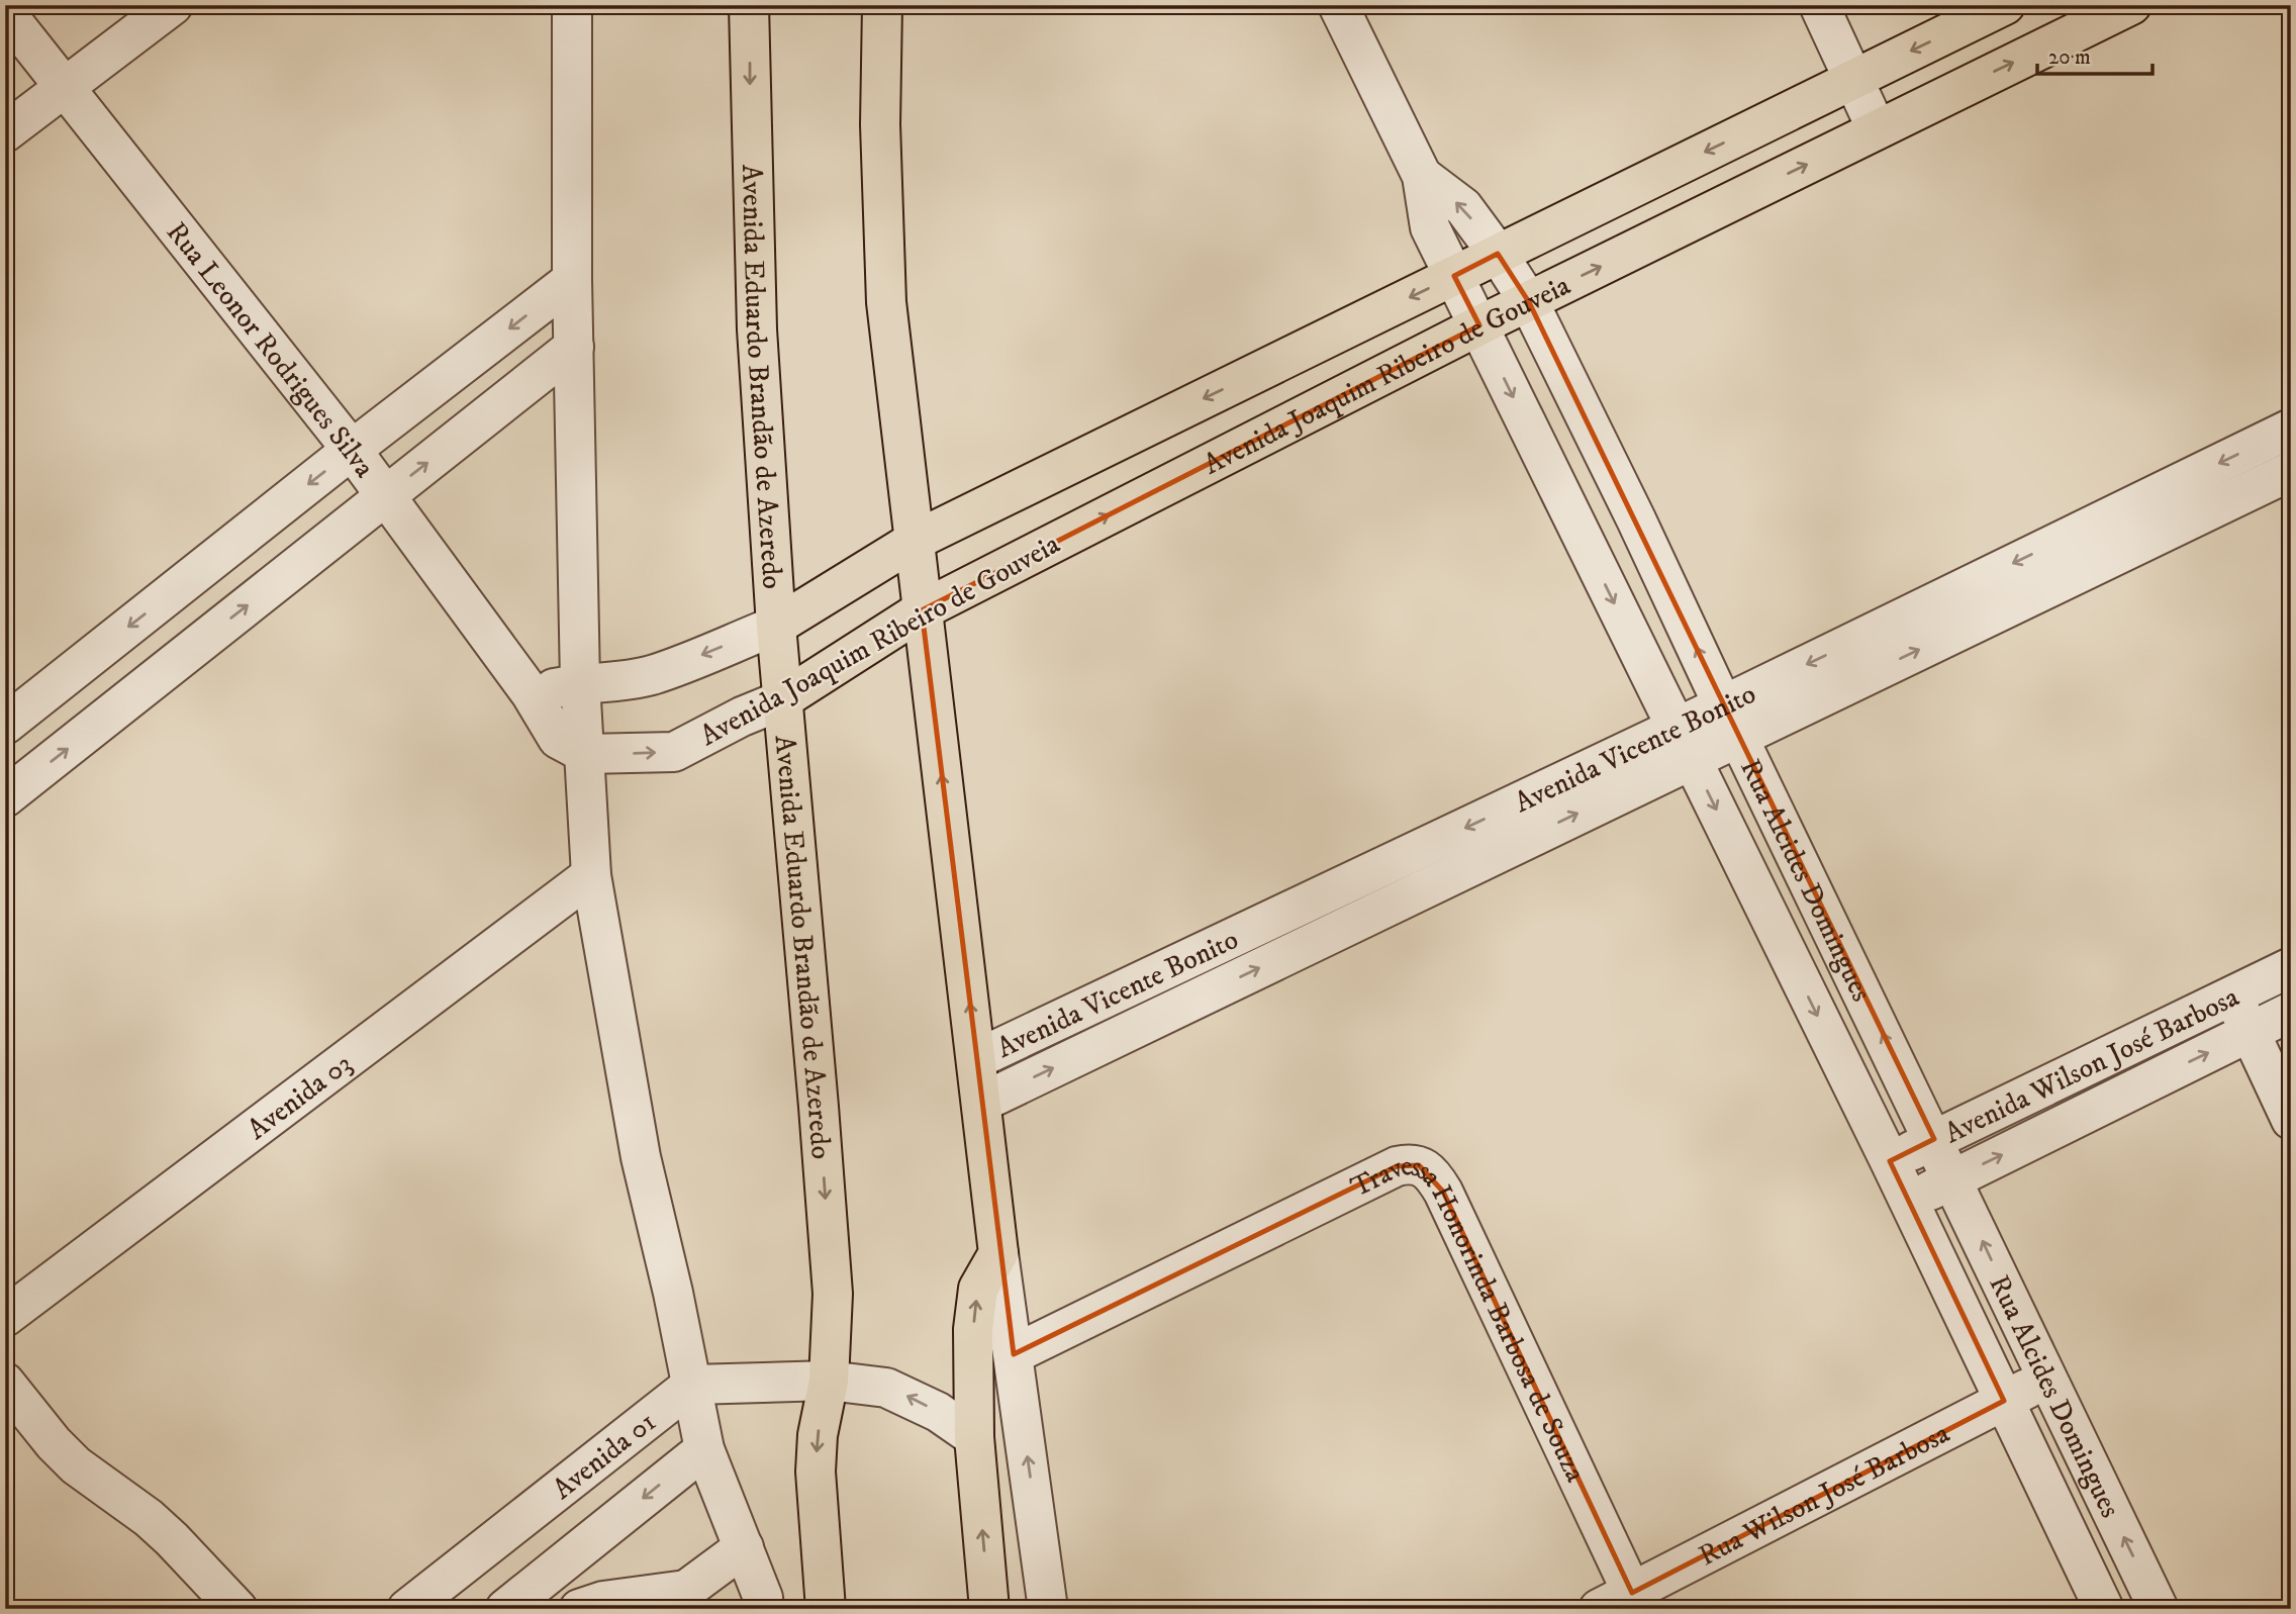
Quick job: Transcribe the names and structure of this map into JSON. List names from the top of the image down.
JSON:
{
  "streets": {
    "main road": ["Avenida Joaquim Ribeiro de Gouveia", "Avenida Eduardo Brandão de Azeredo"],
    "street": [
      "Rua Leonor Rodrigues Silva",
      "Avenida Vicente Bonito",
      "Rua Alcides Domingues",
      "Avenida Wilson José Barbosa",
      "Avenida 03",
      "Travessa Honorinda Barbosa de Souza",
      "Avenida 01",
      "Rua Wilson José Barbosa"
    ]
  },
  "crossings": [
    ["Rua Leonor Rodrigues Silva", "Avenida Joaquim Ribeiro de Gouveia"],
    ["Avenida Joaquim Ribeiro de Gouveia", "Avenida Eduardo Brandão de Azeredo"],
    ["Avenida Joaquim Ribeiro de Gouveia", "Rua Alcides Domingues"],
    ["Avenida Vicente Bonito", "Rua Alcides Domingues"],
    ["Rua Alcides Domingues", "Avenida Wilson José Barbosa"],
    ["Rua Alcides Domingues", "Rua Wilson José Barbosa"],
    ["Travessa Honorinda Barbosa de Souza", "Rua Wilson José Barbosa"]
  ],
  "scale_bar": "20 m"
}
